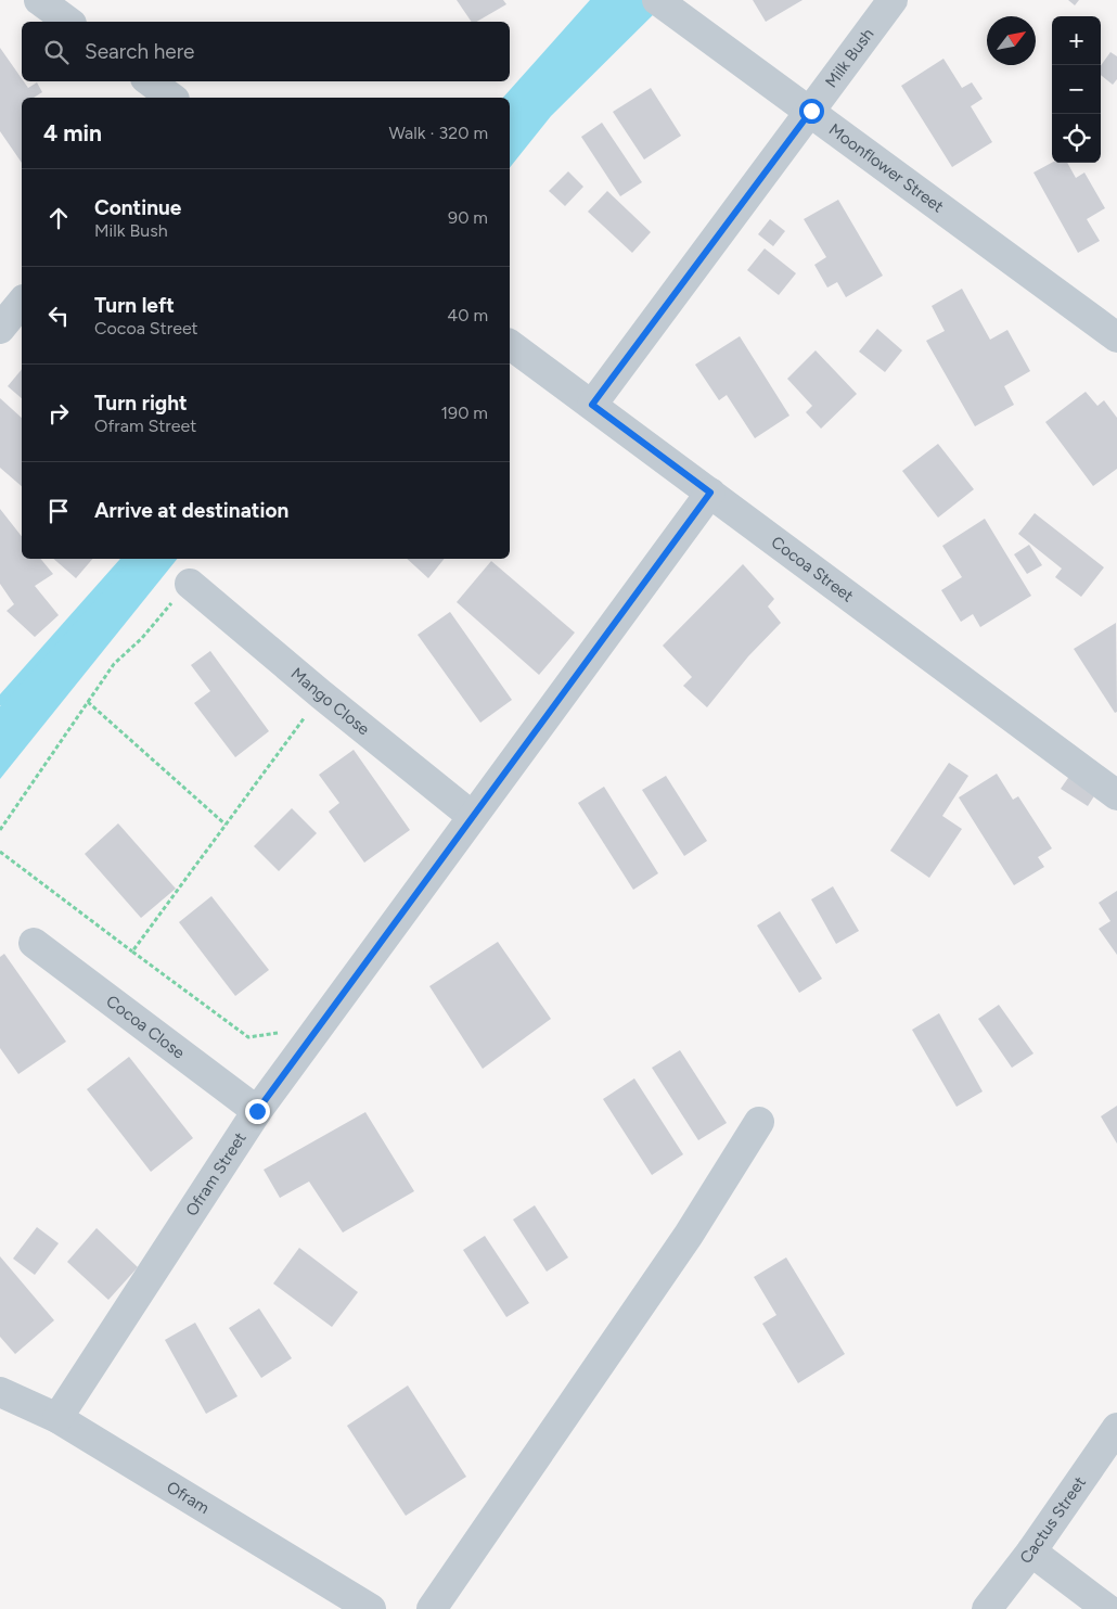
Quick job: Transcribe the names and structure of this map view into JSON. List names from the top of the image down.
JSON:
{
  "streets": {
    "street": [
      "Milk Bush",
      "Moonflower Street",
      "Cocoa Street",
      "Mango Close",
      "Cocoa Close",
      "Ofram Street",
      "Ofram",
      "Cactus Street"
    ]
  },
  "crossings": [
    ["Milk Bush", "Moonflower Street"],
    ["Milk Bush", "Cocoa Street"],
    ["Cocoa Street", "Ofram Street"],
    ["Mango Close", "Ofram Street"],
    ["Cocoa Close", "Ofram Street"],
    ["Ofram Street", "Ofram"]
  ],
  "north": "top right",
  "page": {
    "map_buttons": ["+", "−"],
    "search": "Search here",
    "heading": ["4 min", "Walk · 320 m"],
    "list": [
      ["Continue", "Milk Bush", "90 m"],
      ["Turn left", "Cocoa Street", "40 m"],
      ["Turn right", "Ofram Street", "190 m"],
      "Arrive at destination"
    ]
  }
}
